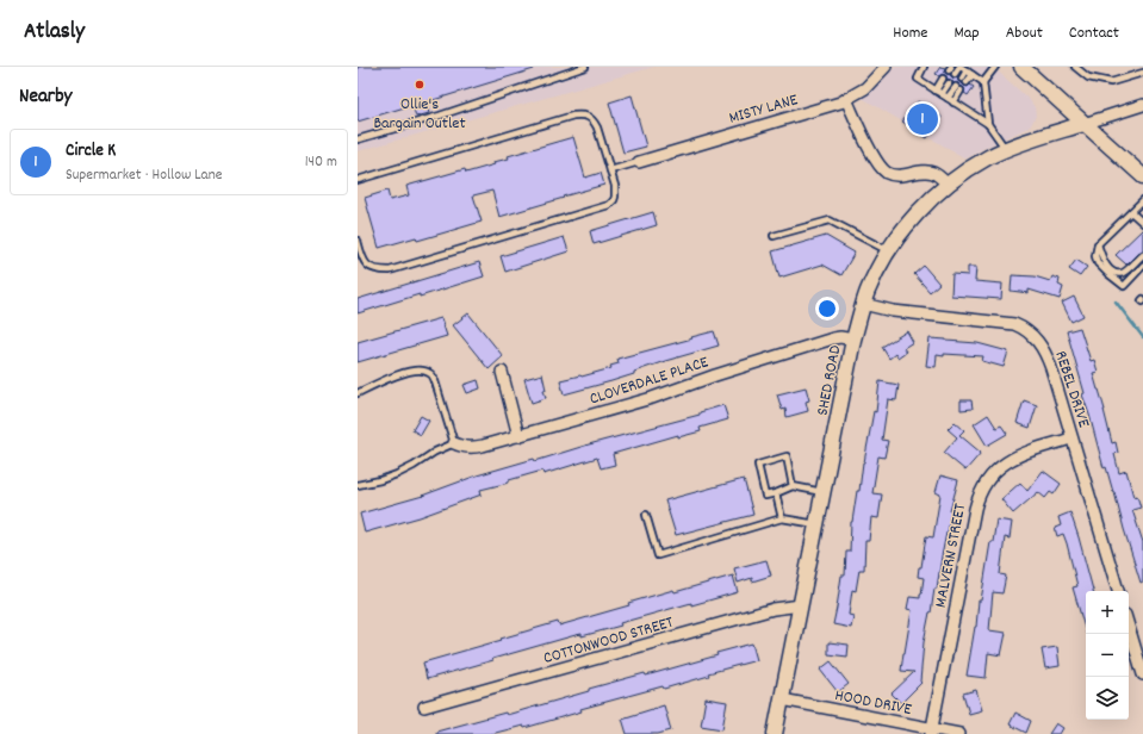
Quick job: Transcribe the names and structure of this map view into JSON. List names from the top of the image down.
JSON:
{
  "streets": {
    "street": [
      "MISTY LANE",
      "CLOVERDALE PLACE",
      "SHED ROAD",
      "REBEL DRIVE",
      "MALVERN STREET",
      "COTTONWOOD STREET",
      "HOOD DRIVE"
    ]
  },
  "crossings": [
    ["CLOVERDALE PLACE", "SHED ROAD"],
    ["SHED ROAD", "REBEL DRIVE"],
    ["SHED ROAD", "COTTONWOOD STREET"],
    ["SHED ROAD", "HOOD DRIVE"],
    ["REBEL DRIVE", "MALVERN STREET"],
    ["MALVERN STREET", "HOOD DRIVE"]
  ],
  "places": ["Ollie's Bargain Outlet"],
  "page": {
    "header": "Atlasly",
    "nav": [
      "Home",
      "Map",
      "About",
      "Contact"
    ],
    "heading": "Nearby",
    "pins": "1",
    "list": [
      {
        "mark": "1",
        "name": "Circle K",
        "note": "Supermarket · Hollow Lane",
        "value": "140 m"
      }
    ],
    "map_buttons": ["+", "−"]
  }
}
